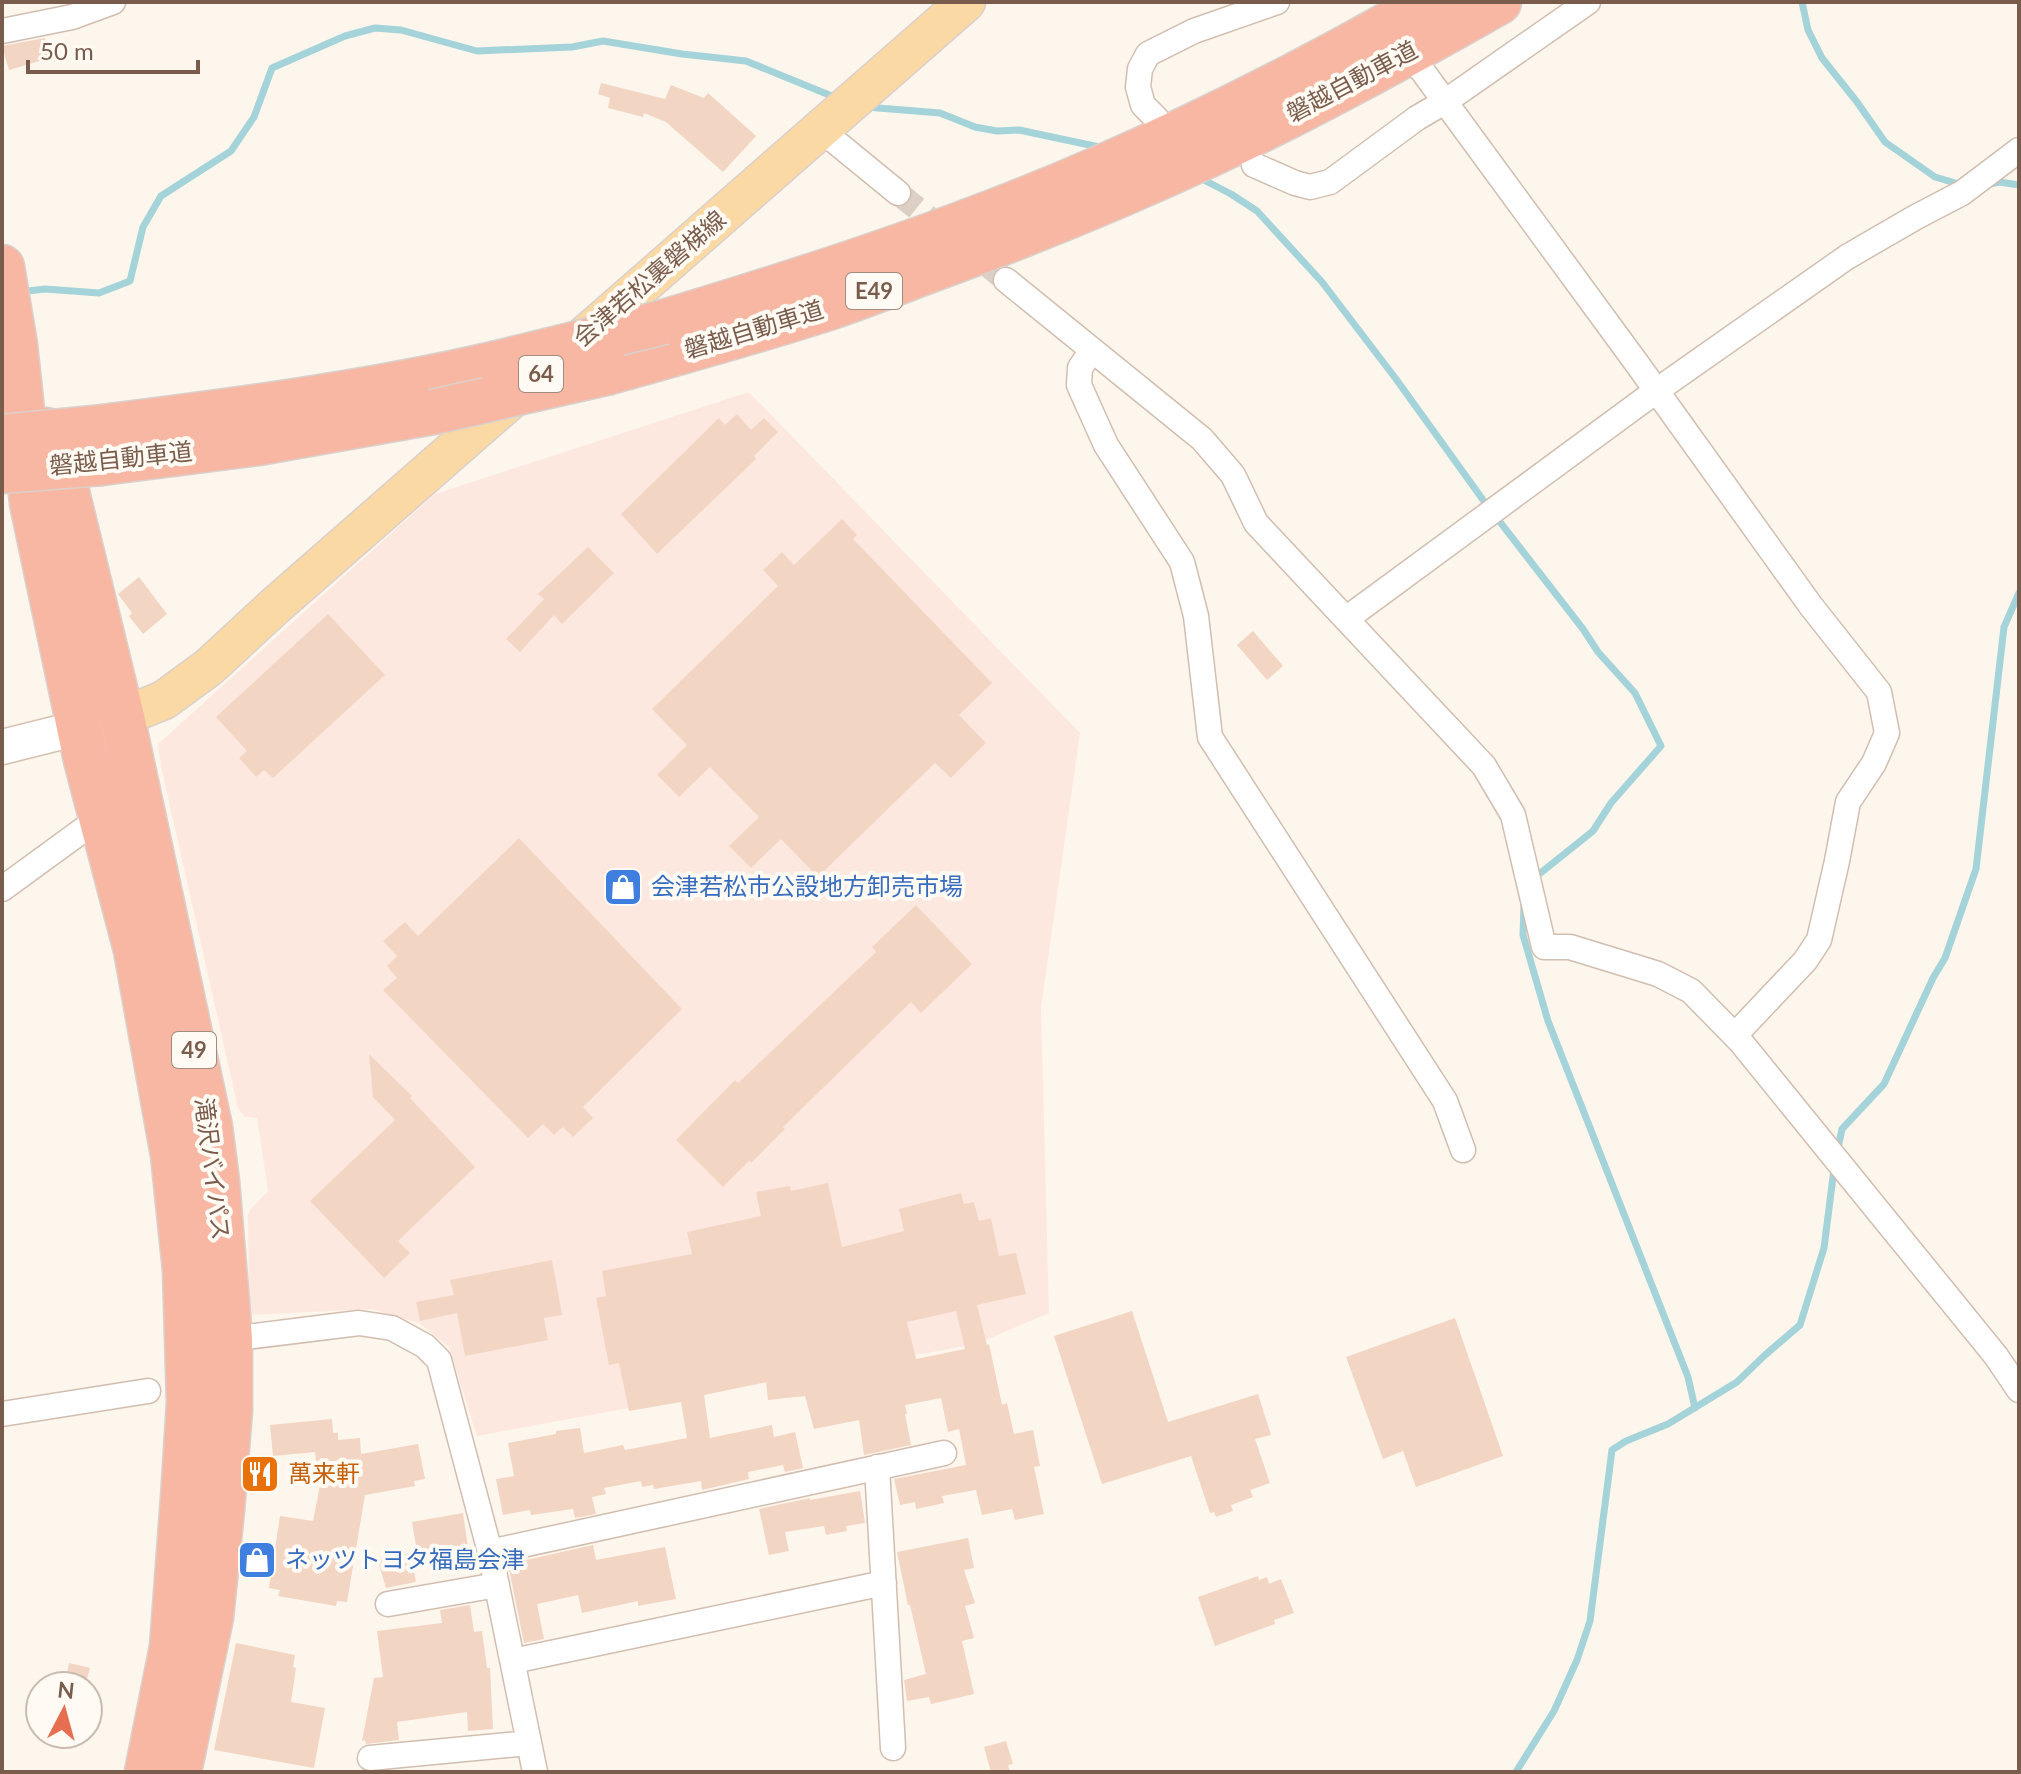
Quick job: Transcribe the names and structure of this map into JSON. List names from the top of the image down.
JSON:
{
  "streets": {
    "highway": [
      "磐越自動車道",
      "E49",
      "49",
      "滝沢バイパス"
    ],
    "main road": ["会津若松裏磐梯線", "64"]
  },
  "crossings": [
    ["会津若松裏磐梯線", "滝沢バイパス"]
  ],
  "places": {
    "shop": ["会津若松市公設地方卸売市場", "ネッツトヨタ福島会津"],
    "restaurant": ["萬来軒"]
  },
  "scale_bar": "50 m",
  "north": "top"
}
